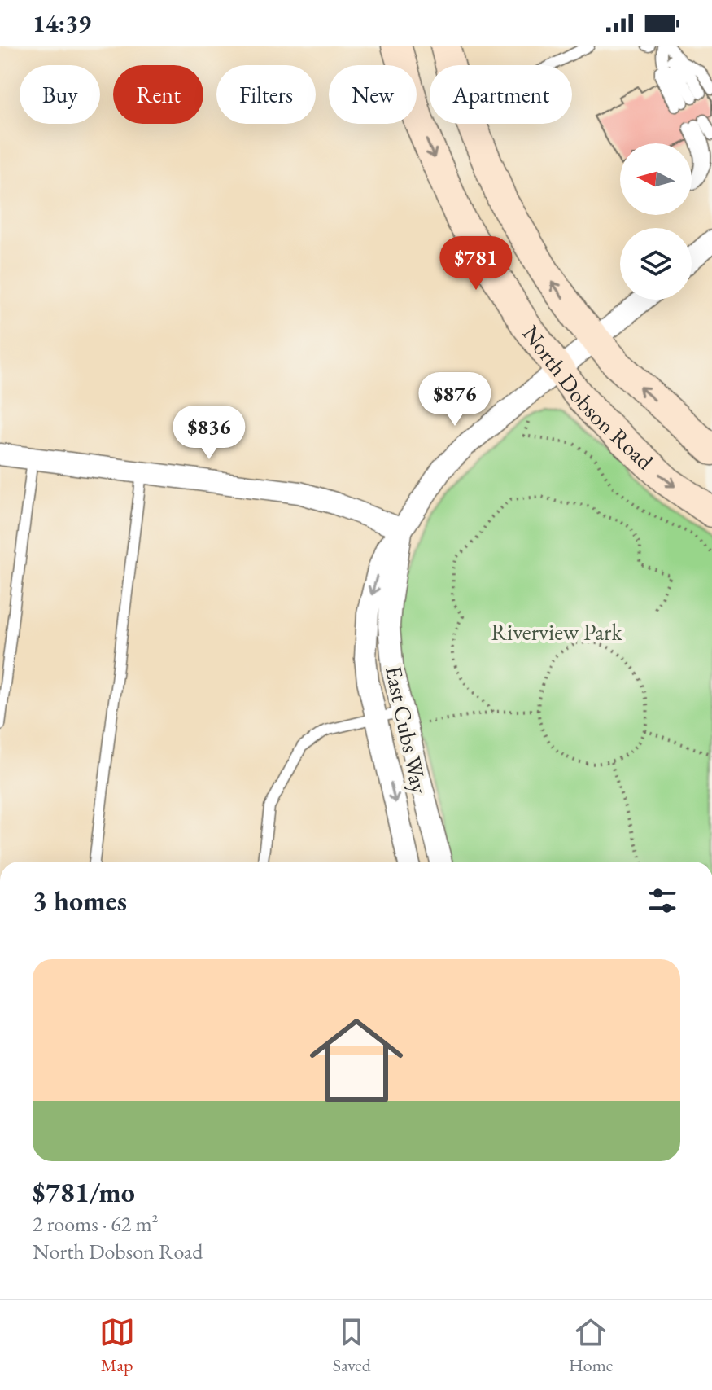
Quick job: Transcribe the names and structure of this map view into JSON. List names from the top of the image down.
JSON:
{
  "streets": {
    "main road": ["North Dobson Road"],
    "street": ["East Cubs Way"]
  },
  "crossings": [
    ["North Dobson Road", "East Cubs Way"]
  ],
  "parks": ["Riverview Park"],
  "north": "left",
  "page": {
    "status": "14:39",
    "chip": [
      "Buy",
      "Rent",
      "Filters",
      "New",
      "Apartment"
    ],
    "price": ["$781", "$876", "$836"],
    "heading": "3 homes",
    "list": [
      {
        "name": "$781/mo",
        "note": "2 rooms · 62 m² · North Dobson Road"
      }
    ],
    "tabs": ["Map", "Saved", "Home"]
  }
}
